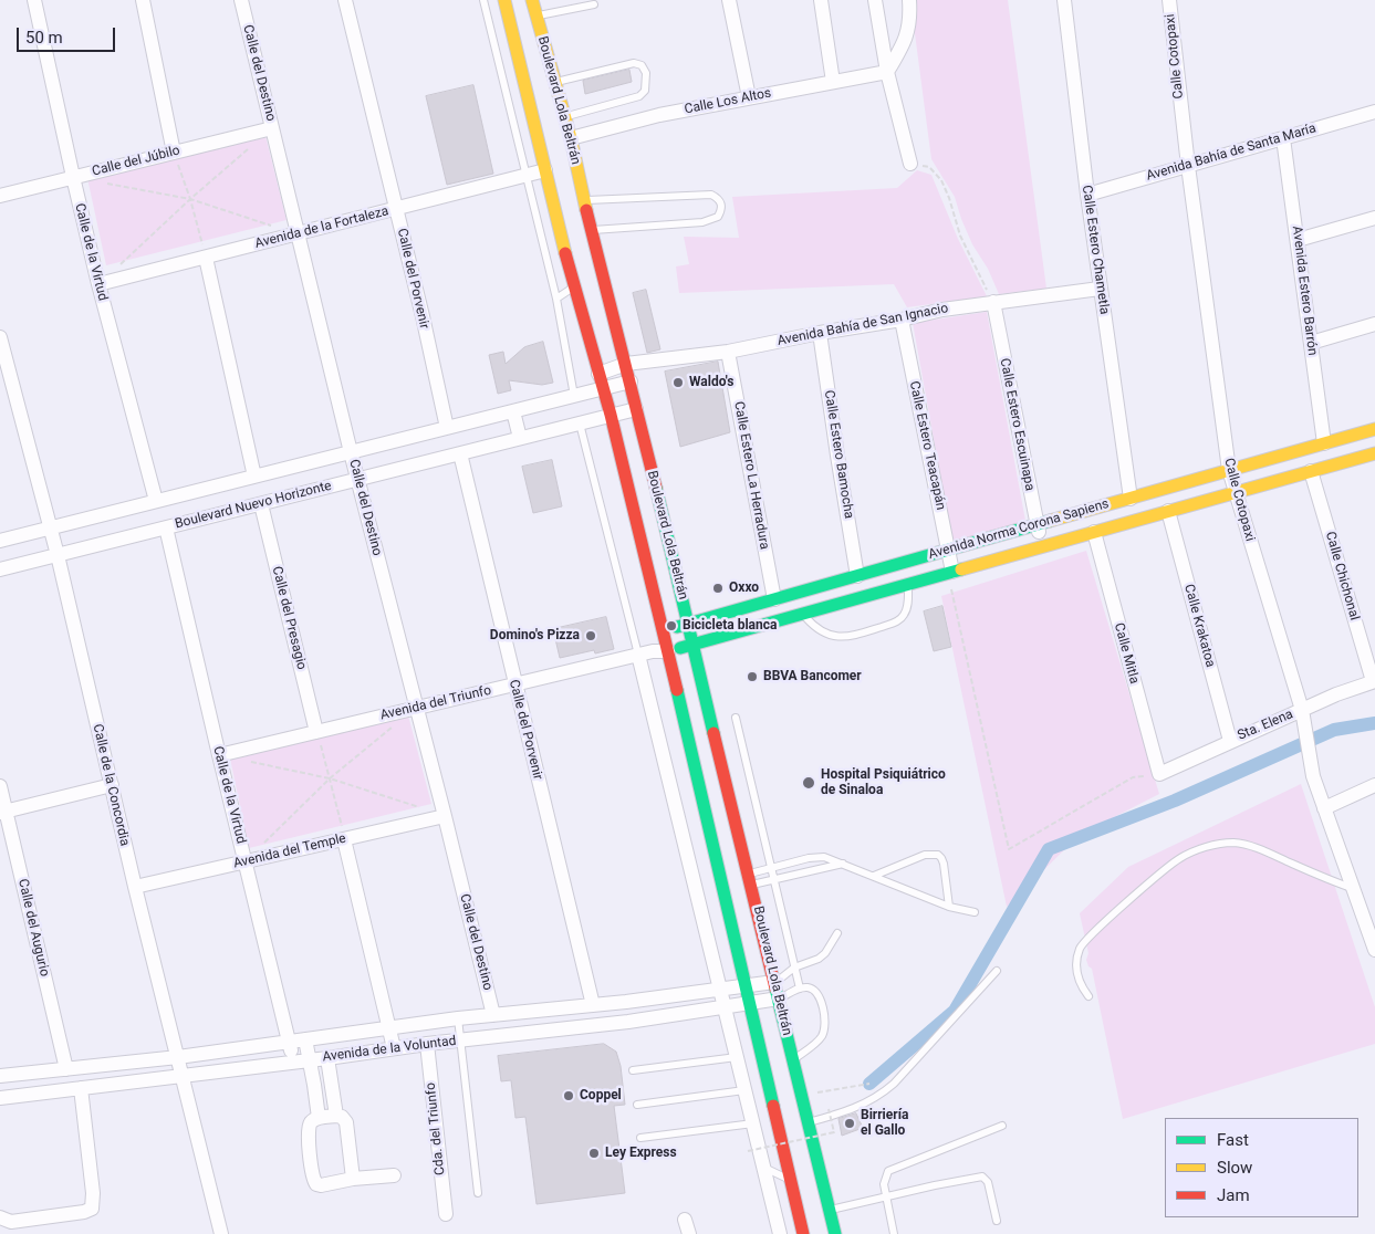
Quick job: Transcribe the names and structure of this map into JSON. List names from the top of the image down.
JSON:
{
  "streets": {
    "main road": ["Boulevard Lola Beltrán", "Avenida Norma Corona Sapiens"],
    "street": [
      "Calle Cotopaxi",
      "Calle del Destino",
      "Calle Los Altos",
      "Avenida Bahía de Santa María",
      "Calle del Júbilo",
      "Avenida de la Fortaleza",
      "Calle Estero Chametla",
      "Calle de la Virtud",
      "Calle del Porvenir",
      "Avenida Estero Barrón",
      "Avenida Bahía de San Ignacio",
      "Calle Estero Escuinapa",
      "Calle Estero Teacapán",
      "Calle Estero Bamocha",
      "Calle Estero La Herradura",
      "Boulevard Nuevo Horizonte",
      "Calle Chichonal",
      "Calle del Presagio",
      "Calle Krakatoa",
      "Calle Mitla",
      "Avenida del Triunfo",
      "Sta. Elena",
      "Calle de la Concordia",
      "Avenida del Temple",
      "Calle del Augurio",
      "Avenida de la Voluntad",
      "Cda. del Triunfo"
    ]
  },
  "crossings": [
    ["Calle Cotopaxi", "Avenida Bahía de Santa María"],
    ["Calle Cotopaxi", "Avenida Norma Corona Sapiens"],
    ["Calle Cotopaxi", "Sta. Elena"],
    ["Calle del Destino", "Calle del Júbilo"],
    ["Calle del Destino", "Avenida de la Fortaleza"],
    ["Calle del Destino", "Boulevard Nuevo Horizonte"],
    ["Calle del Destino", "Avenida del Triunfo"],
    ["Calle del Destino", "Avenida del Temple"],
    ["Calle del Destino", "Avenida de la Voluntad"],
    ["Boulevard Lola Beltrán", "Calle Los Altos"],
    ["Boulevard Lola Beltrán", "Avenida de la Fortaleza"],
    ["Boulevard Lola Beltrán", "Avenida Bahía de San Ignacio"],
    ["Boulevard Lola Beltrán", "Boulevard Nuevo Horizonte"],
    ["Boulevard Lola Beltrán", "Avenida Norma Corona Sapiens"],
    ["Boulevard Lola Beltrán", "Avenida del Triunfo"],
    ["Boulevard Lola Beltrán", "Avenida de la Voluntad"],
    ["Avenida Bahía de Santa María", "Calle Estero Chametla"],
    ["Avenida Bahía de Santa María", "Avenida Estero Barrón"],
    ["Calle del Júbilo", "Calle de la Virtud"],
    ["Avenida de la Fortaleza", "Calle de la Virtud"],
    ["Avenida de la Fortaleza", "Calle del Porvenir"],
    ["Calle Estero Chametla", "Avenida Bahía de San Ignacio"],
    ["Calle Estero Chametla", "Avenida Norma Corona Sapiens"],
    ["Calle de la Virtud", "Boulevard Nuevo Horizonte"],
    ["Calle de la Virtud", "Avenida del Triunfo"],
    ["Calle de la Virtud", "Avenida del Temple"],
    ["Calle de la Virtud", "Avenida de la Voluntad"],
    ["Calle del Porvenir", "Boulevard Nuevo Horizonte"],
    ["Calle del Porvenir", "Avenida del Triunfo"],
    ["Calle del Porvenir", "Avenida de la Voluntad"],
    ["Avenida Estero Barrón", "Avenida Norma Corona Sapiens"],
    ["Avenida Bahía de San Ignacio", "Calle Estero Escuinapa"],
    ["Avenida Bahía de San Ignacio", "Calle Estero Teacapán"],
    ["Avenida Bahía de San Ignacio", "Calle Estero Bamocha"],
    ["Avenida Bahía de San Ignacio", "Calle Estero La Herradura"],
    ["Calle Estero Escuinapa", "Avenida Norma Corona Sapiens"],
    ["Calle Estero Teacapán", "Avenida Norma Corona Sapiens"],
    ["Calle Estero Bamocha", "Avenida Norma Corona Sapiens"],
    ["Calle Estero La Herradura", "Avenida Norma Corona Sapiens"],
    ["Boulevard Nuevo Horizonte", "Calle del Presagio"],
    ["Boulevard Nuevo Horizonte", "Calle de la Concordia"],
    ["Avenida Norma Corona Sapiens", "Calle Chichonal"],
    ["Avenida Norma Corona Sapiens", "Calle Krakatoa"],
    ["Avenida Norma Corona Sapiens", "Calle Mitla"],
    ["Avenida Norma Corona Sapiens", "Avenida del Triunfo"],
    ["Calle Chichonal", "Sta. Elena"],
    ["Calle del Presagio", "Avenida del Triunfo"],
    ["Calle Krakatoa", "Sta. Elena"],
    ["Calle Mitla", "Sta. Elena"],
    ["Calle de la Concordia", "Avenida del Temple"],
    ["Calle de la Concordia", "Avenida de la Voluntad"],
    ["Calle del Augurio", "Avenida de la Voluntad"],
    ["Avenida de la Voluntad", "Cda. del Triunfo"]
  ],
  "places": [
    "Waldo's",
    "Oxxo",
    "Bicicleta blanca",
    "Domino's Pizza",
    "BBVA Bancomer",
    "Hospital Psiquiátrico de Sinaloa",
    "Coppel",
    "Birriería el Gallo",
    "Ley Express"
  ],
  "legend": ["Fast", "Slow", "Jam"],
  "scale_bar": "50 m"
}
